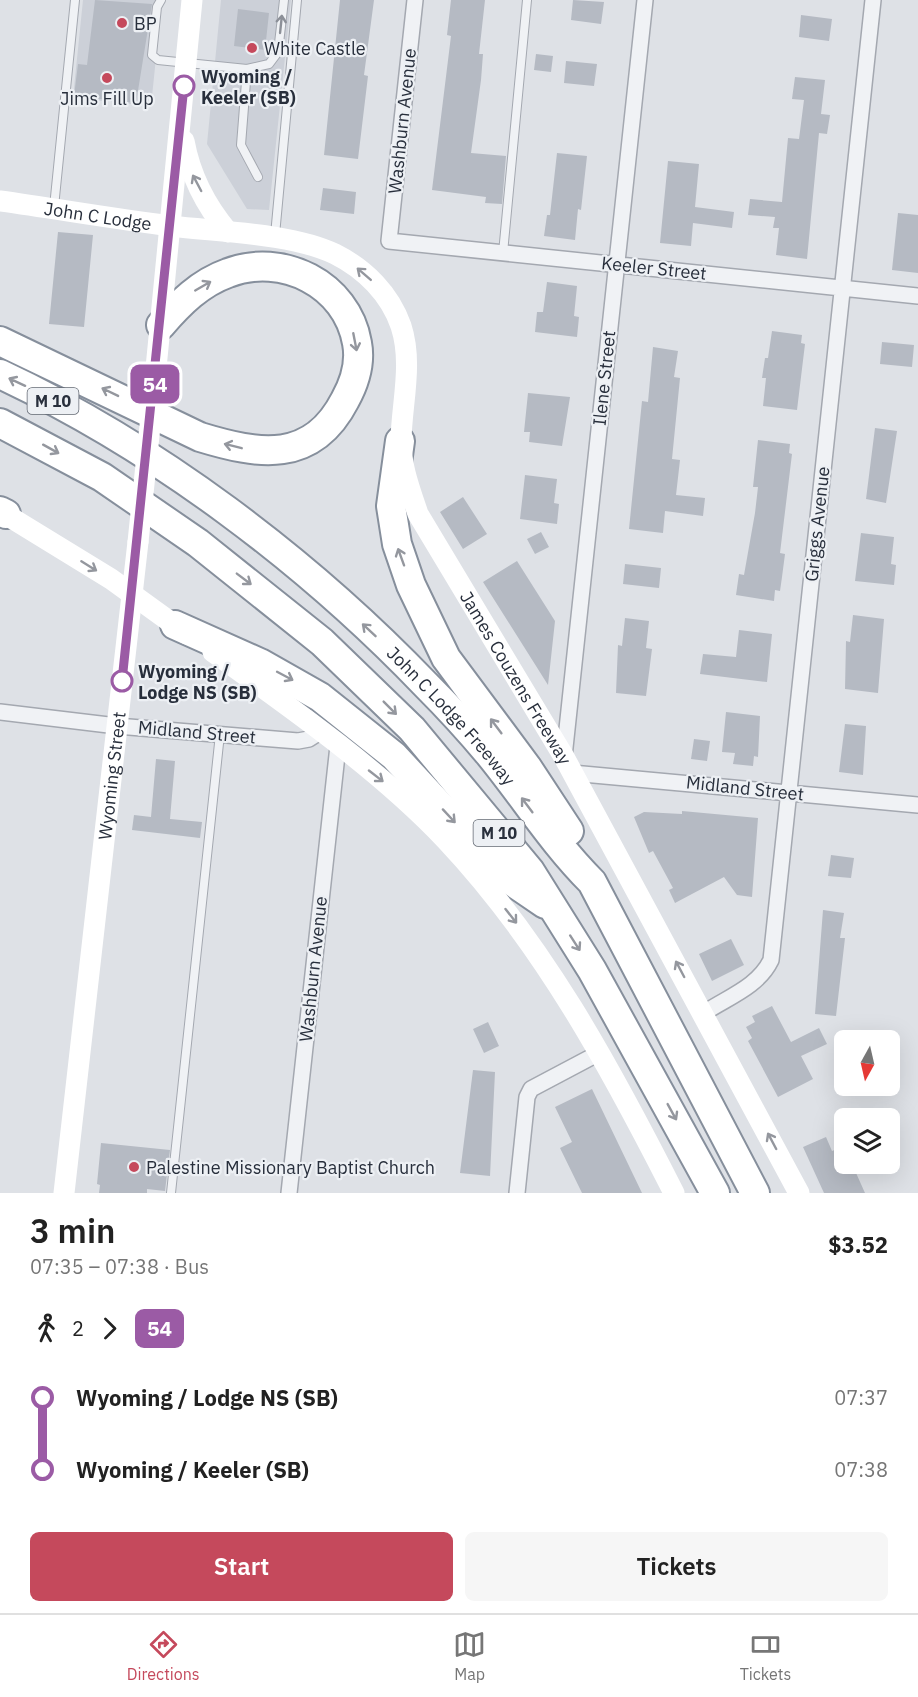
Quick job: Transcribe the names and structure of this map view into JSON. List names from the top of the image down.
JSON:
{
  "streets": {
    "highway": ["M 10", "John C Lodge Freeway"],
    "main road": ["John C Lodge", "James Couzens Freeway", "Wyoming Street"],
    "street": [
      "Washburn Avenue",
      "Keeler Street",
      "Ilene Street",
      "Griggs Avenue",
      "Midland Street"
    ]
  },
  "crossings": [
    ["Washburn Avenue", "Keeler Street"],
    ["John C Lodge", "James Couzens Freeway"],
    ["John C Lodge", "Wyoming Street"],
    ["Keeler Street", "Ilene Street"],
    ["Keeler Street", "Griggs Avenue"],
    ["Ilene Street", "James Couzens Freeway"],
    ["Ilene Street", "Midland Street"],
    ["Griggs Avenue", "James Couzens Freeway"],
    ["Griggs Avenue", "Midland Street"],
    ["James Couzens Freeway", "Midland Street"],
    ["Midland Street", "Wyoming Street"]
  ],
  "places": [
    "BP",
    "White Castle",
    "Jims Fill Up",
    "Wyoming / Keeler (SB)",
    "Wyoming / Lodge NS (SB)",
    "Palestine Missionary Baptist Church"
  ],
  "lines": ["bus line 54"],
  "north": "bottom",
  "page": {
    "on_map": "54",
    "heading": ["3 min", "07:35 – 07:38 · Bus", "$3.52"],
    "legs": ["2", "54"],
    "list": [
      {
        "name": "Wyoming / Lodge NS (SB)",
        "value": "07:37"
      },
      {
        "name": "Wyoming / Keeler (SB)",
        "value": "07:38"
      }
    ],
    "buttons": ["Start", "Tickets"],
    "tabs": ["Directions", "Map", "Tickets"]
  }
}
